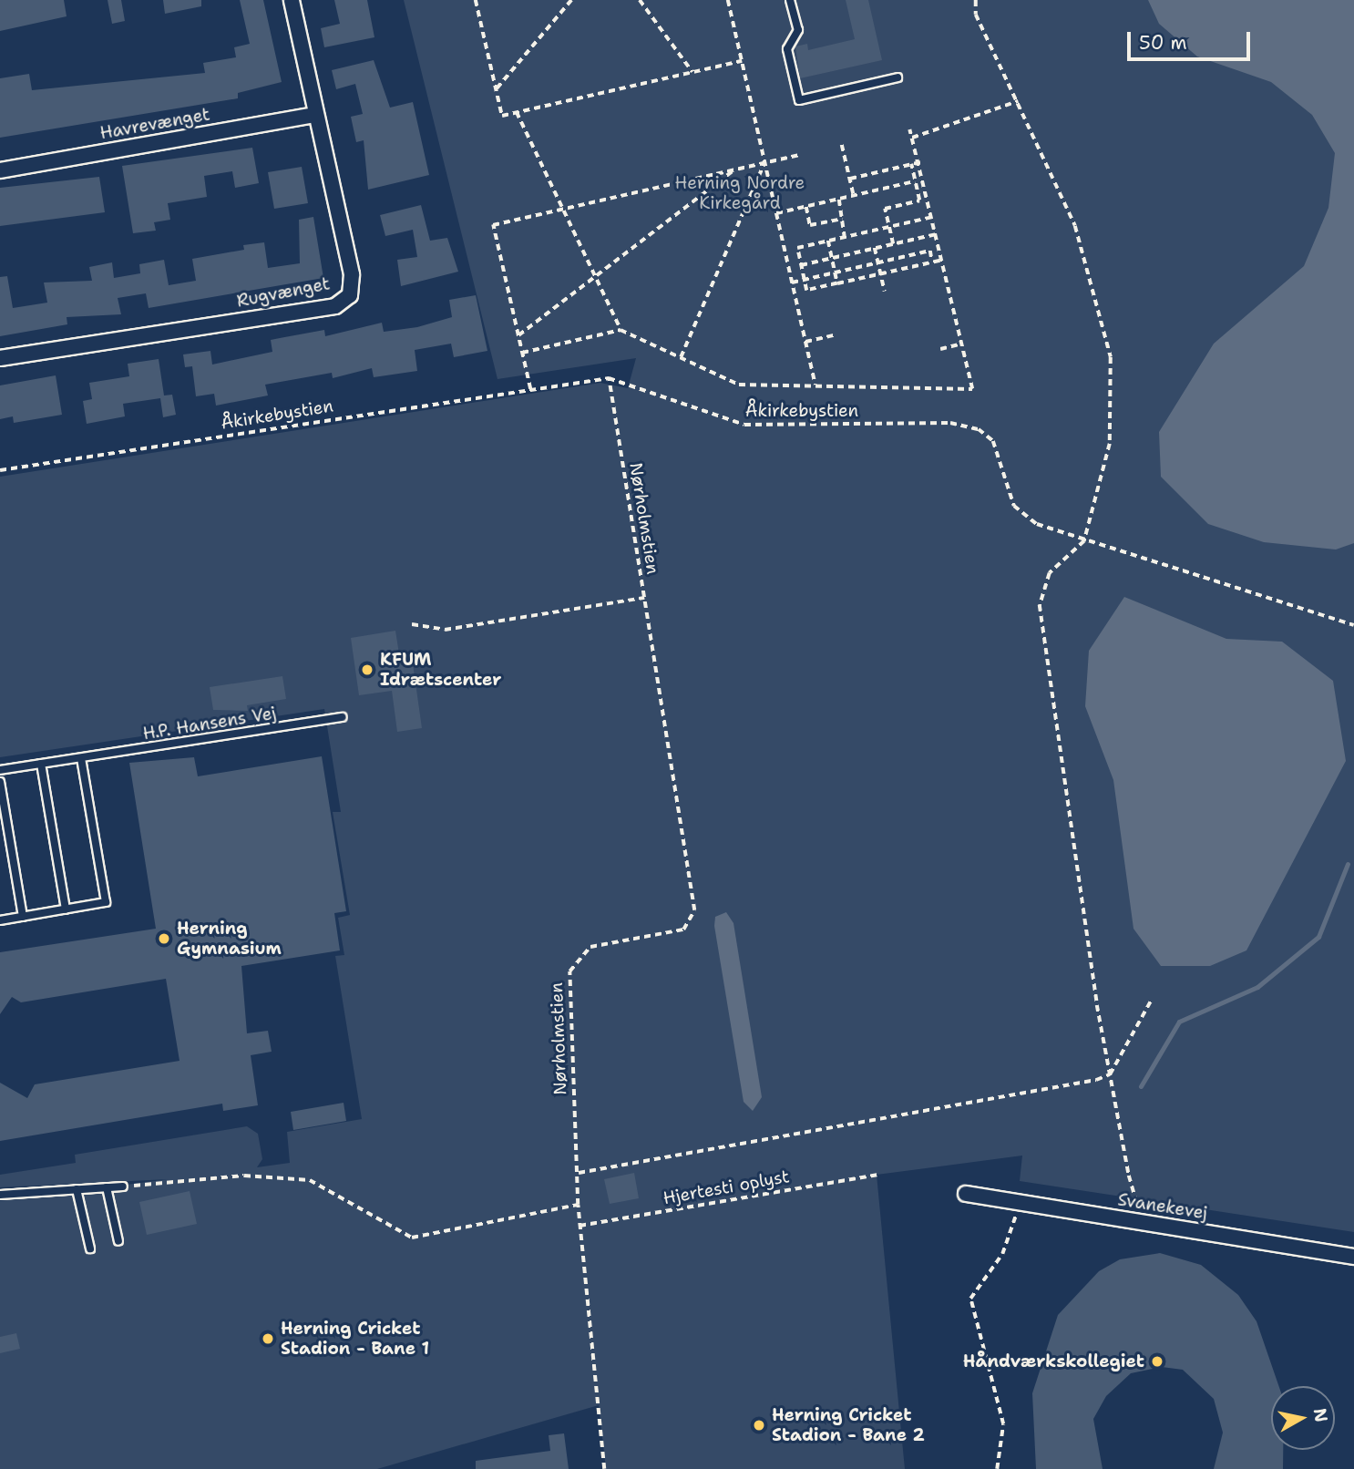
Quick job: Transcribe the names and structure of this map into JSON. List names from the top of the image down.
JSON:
{
  "streets": {
    "street": ["Havrevænget", "Rugvænget", "Svanekevej"],
    "lane": ["H.P. Hansens Vej"],
    "path": ["Åkirkebystien", "Nørholmstien", "Hjertesti oplyst"]
  },
  "crossings": [
    ["Havrevænget", "Rugvænget"],
    ["Åkirkebystien", "Nørholmstien"],
    ["Nørholmstien", "Hjertesti oplyst"]
  ],
  "parks": ["Herning Nordre Kirkegård"],
  "places": [
    "KFUM Idrætscenter",
    "Herning Gymnasium",
    "Herning Cricket Stadion - Bane 1",
    "Håndværkskollegiet",
    "Herning Cricket Stadion - Bane 2"
  ],
  "scale_bar": "50 m",
  "north": "right"
}
